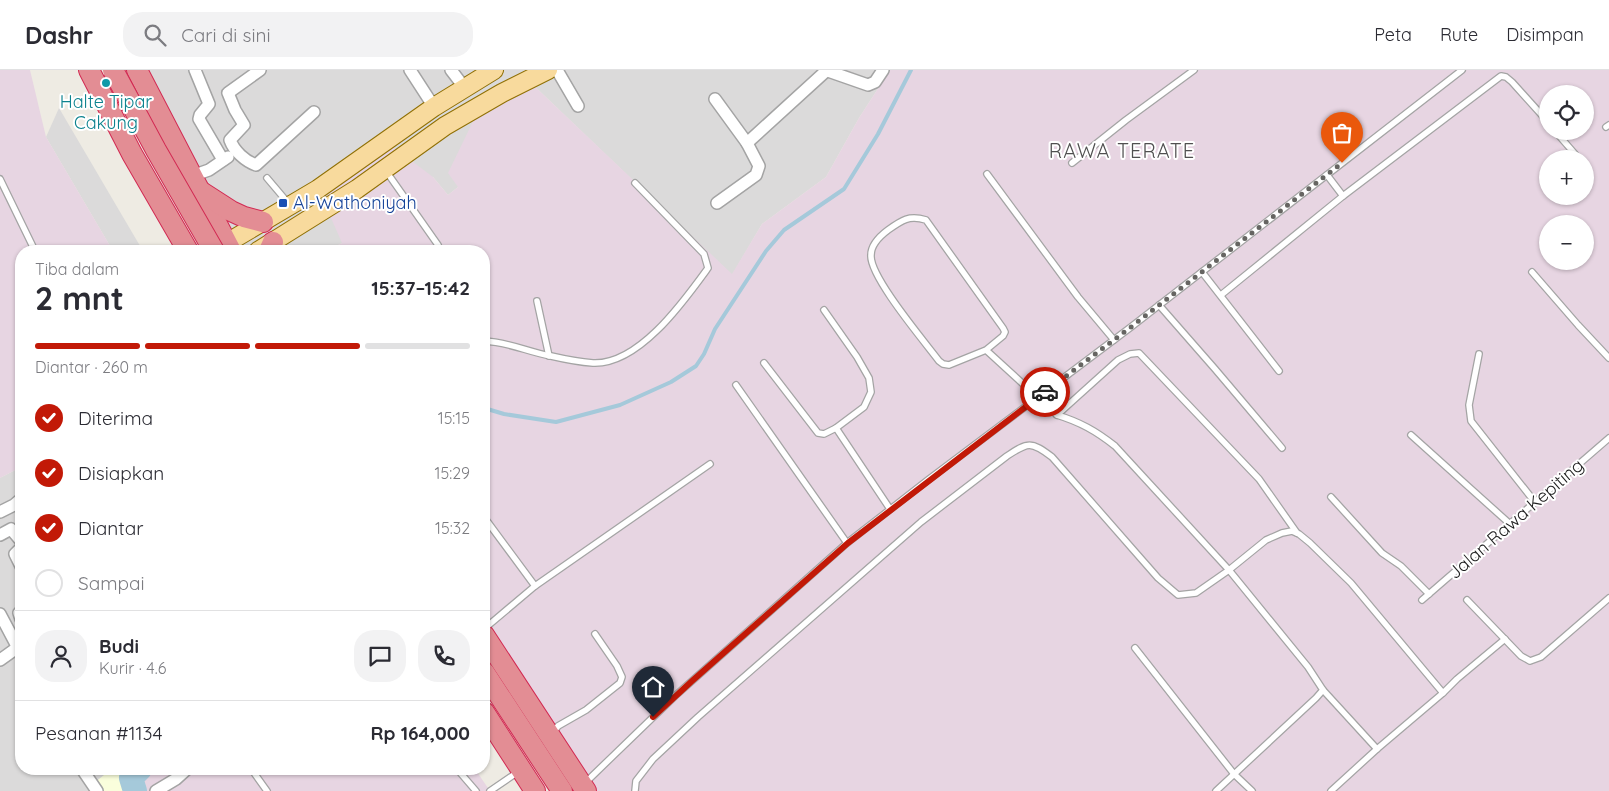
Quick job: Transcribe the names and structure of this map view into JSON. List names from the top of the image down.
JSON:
{
  "streets": {
    "lane": ["Jalan Rawa Kepiting"]
  },
  "districts": ["RAWA TERATE"],
  "places": {
    "other": ["Halte Tipar Cakung"],
    "transit": ["Al-Wathoniyah"]
  },
  "page": {
    "header": "Dashr",
    "search": "Cari di sini",
    "nav": ["Peta", "Rute", "Disimpan"],
    "map_buttons": ["+", "−"],
    "heading": ["2 mnt", "Tiba dalam", "15:37–15:42"],
    "panel": [
      "Budi",
      "Kurir · 4.6",
      "Pesanan #1134",
      "Rp 164,000"
    ],
    "bar": "Diantar · 260 m",
    "list": [
      ["Diterima", "15:15"],
      ["Disiapkan", "15:29"],
      ["Diantar", "15:32"],
      "Sampai"
    ]
  }
}
